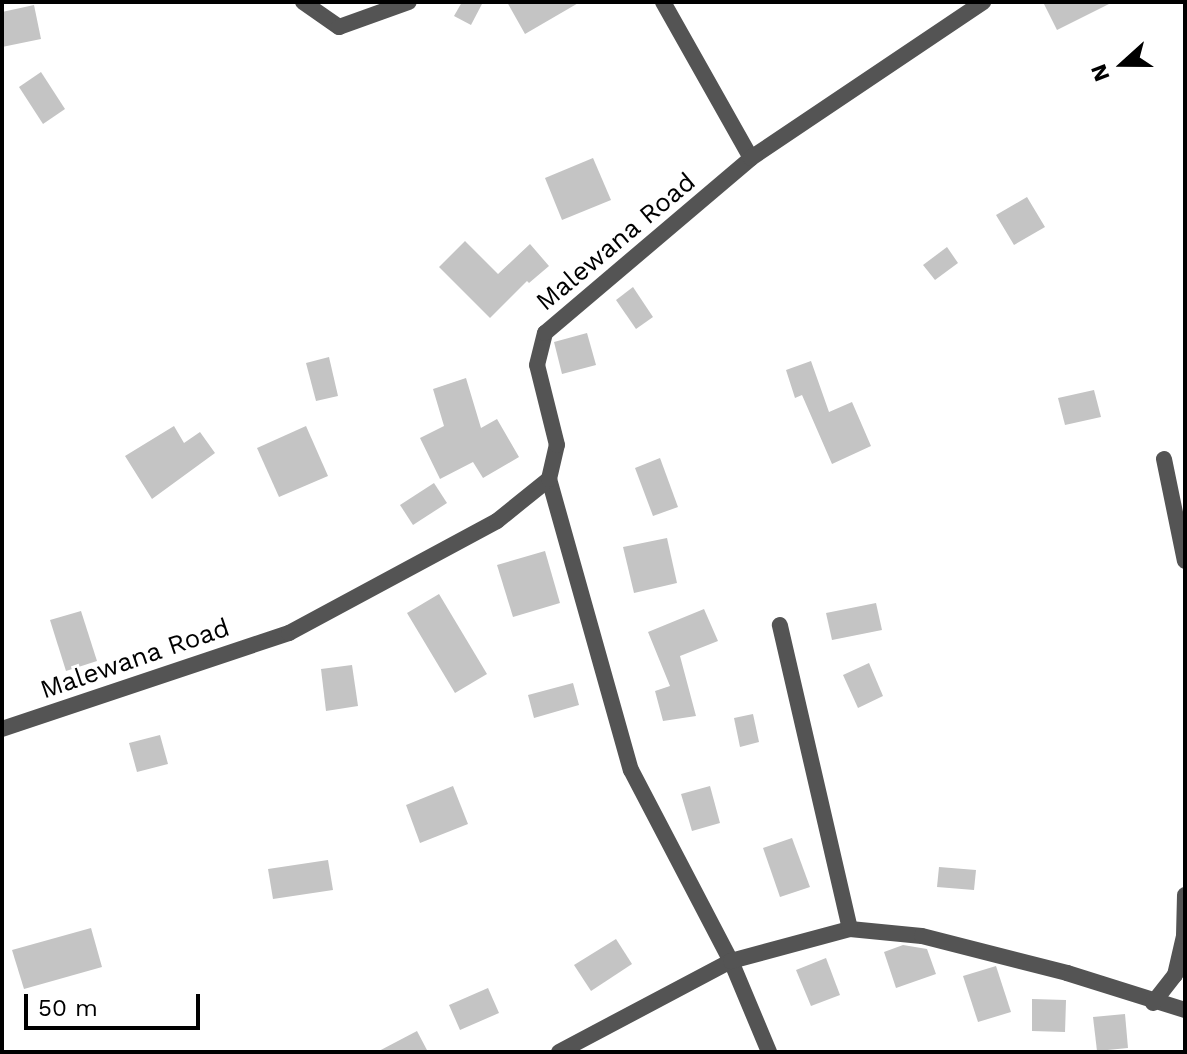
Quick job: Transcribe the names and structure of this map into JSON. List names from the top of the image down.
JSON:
{
  "streets": {
    "street": ["Malewana Road"]
  },
  "scale_bar": "50 m",
  "north": "left"
}
